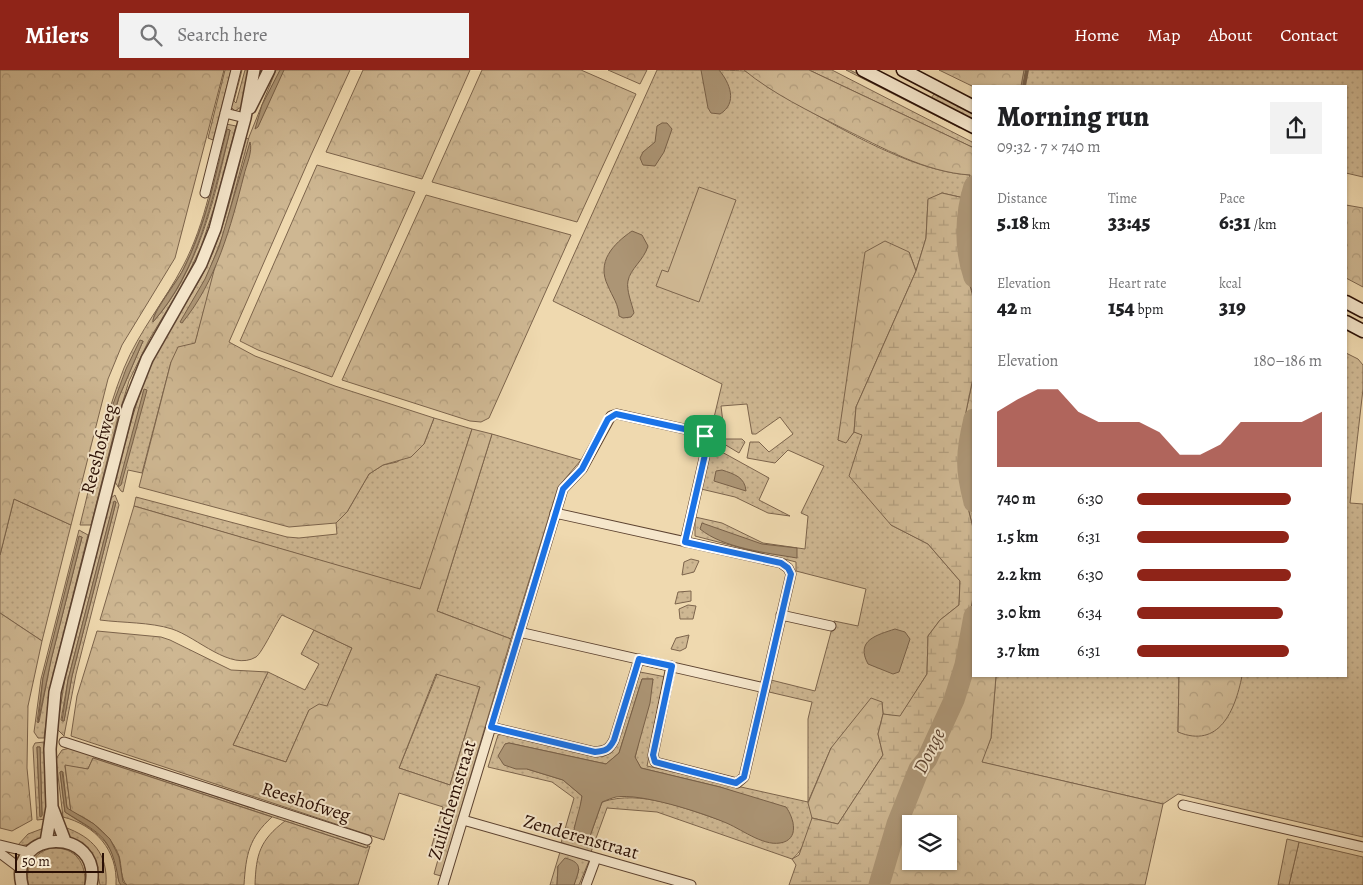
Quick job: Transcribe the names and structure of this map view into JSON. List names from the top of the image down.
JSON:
{
  "streets": {
    "street": ["Reeshofweg", "Zuilichemstraat", "Zenderenstraat"]
  },
  "crossings": [
    ["Zuilichemstraat", "Zenderenstraat"]
  ],
  "water": ["Donge"],
  "scale_bar": "50 m",
  "page": {
    "header": "Milers",
    "search": "Search here",
    "nav": [
      "Home",
      "Map",
      "About",
      "Contact"
    ],
    "heading": ["Morning run", "09:32 · 7 × 740 m"],
    "stats": [
      ["Distance", "5.18 km"],
      ["Time", "33:45"],
      ["Pace", "6:31 /km"],
      ["Elevation", "42 m"],
      ["Heart rate", "154 bpm"],
      ["kcal", "319"]
    ],
    "chart": ["Elevation", "180–186 m"],
    "list": [
      {
        "name": "740 m",
        "note": "6:30"
      },
      {
        "name": "1.5 km",
        "note": "6:31"
      },
      {
        "name": "2.2 km",
        "note": "6:30"
      },
      {
        "name": "3.0 km",
        "note": "6:34"
      },
      {
        "name": "3.7 km",
        "note": "6:31"
      }
    ],
    "scale": "50 m"
  }
}
